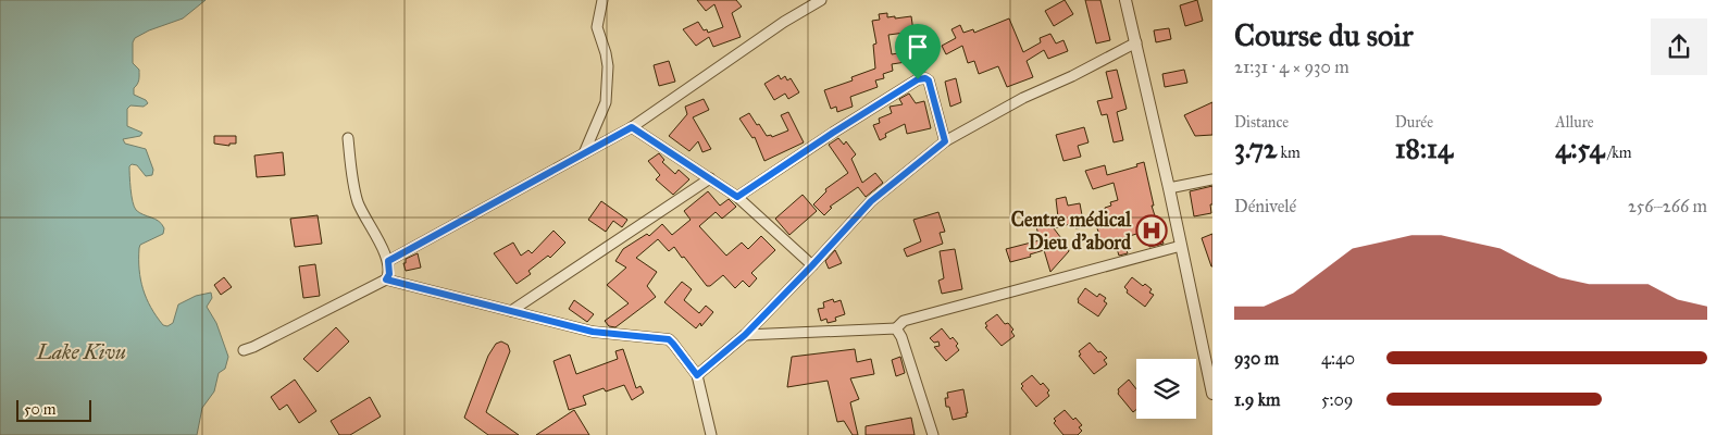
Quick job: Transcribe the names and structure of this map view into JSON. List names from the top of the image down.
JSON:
{
  "water": ["Lake Kivu"],
  "places": {
    "hospital": ["Centre médical Dieu d'abord"]
  },
  "scale_bar": "50 m",
  "page": {
    "heading": ["Course du soir", "21:31 · 4 × 930 m"],
    "stats": [
      ["Distance", "3.72 km"],
      ["Durée", "18:14"],
      ["Allure", "4:54 /km"]
    ],
    "chart": ["Dénivelé", "256–266 m"],
    "list": [
      {
        "name": "930 m",
        "note": "4:40"
      },
      {
        "name": "1.9 km",
        "note": "5:09"
      }
    ],
    "scale": "50 m"
  }
}
